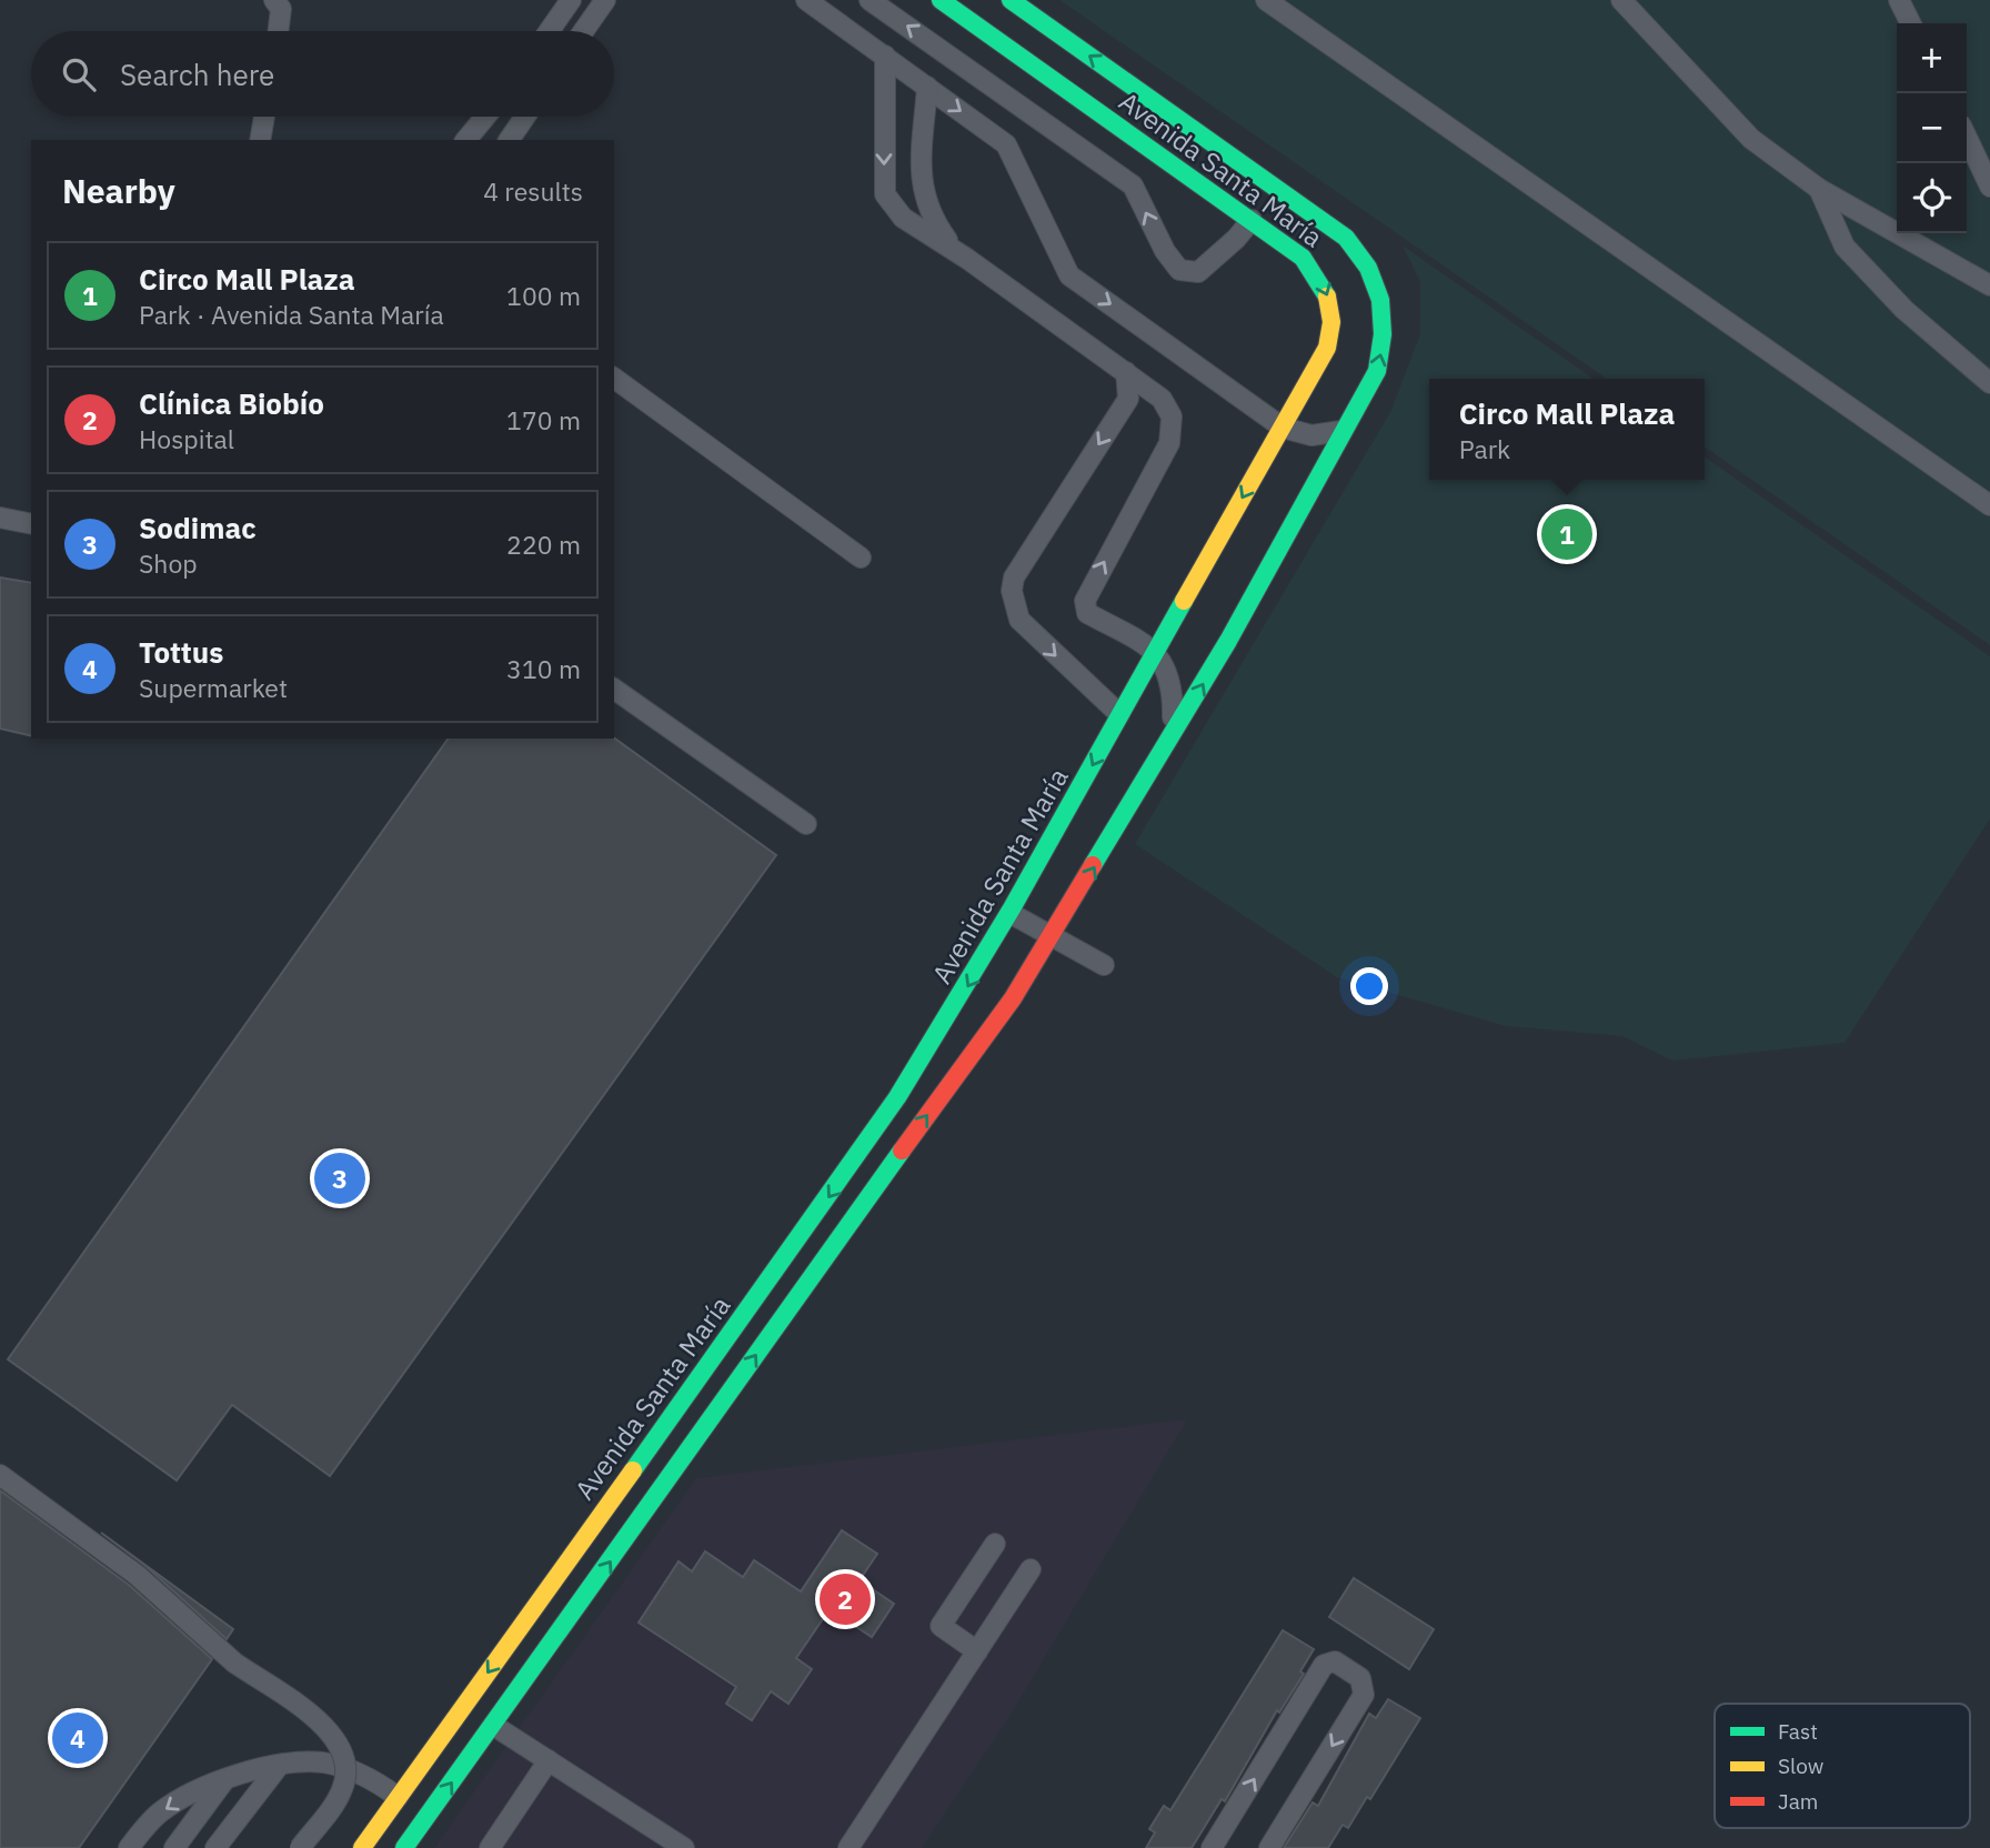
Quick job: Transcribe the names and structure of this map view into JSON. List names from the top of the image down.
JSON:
{
  "streets": {
    "main road": ["Avenida Santa María"]
  },
  "legend": ["Fast", "Slow", "Jam"],
  "page": {
    "map_buttons": ["+", "−"],
    "search": "Search here",
    "heading": ["Nearby", "4 results"],
    "list": [
      {
        "mark": "1",
        "name": "Circo Mall Plaza",
        "note": "Park · Avenida Santa María",
        "value": "100 m"
      },
      {
        "mark": "2",
        "name": "Clínica Biobío",
        "note": "Hospital",
        "value": "170 m"
      },
      {
        "mark": "3",
        "name": "Sodimac",
        "note": "Shop",
        "value": "220 m"
      },
      {
        "mark": "4",
        "name": "Tottus",
        "note": "Supermarket",
        "value": "310 m"
      }
    ],
    "popup": ["Circo Mall Plaza", "Park"],
    "pins": [
      "1",
      "3",
      "2",
      "4"
    ]
  }
}
